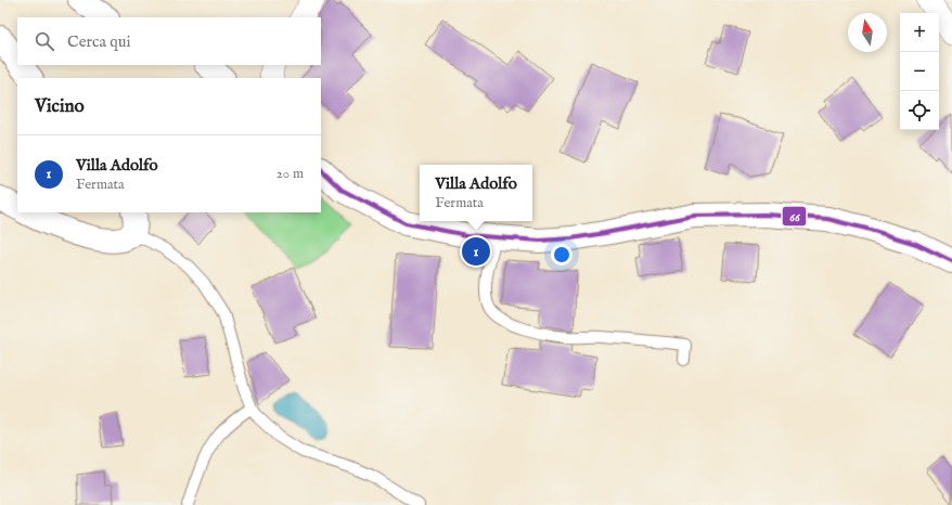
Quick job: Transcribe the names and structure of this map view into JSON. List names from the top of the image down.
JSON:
{
  "lines": ["transit line 66"],
  "north": "top",
  "page": {
    "map_buttons": ["+", "−"],
    "search": "Cerca qui",
    "heading": "Vicino",
    "list": [
      {
        "mark": "1",
        "name": "Villa Adolfo",
        "note": "Fermata",
        "value": "20 m"
      }
    ],
    "popup": ["Villa Adolfo", "Fermata"],
    "pins": "1"
  }
}
